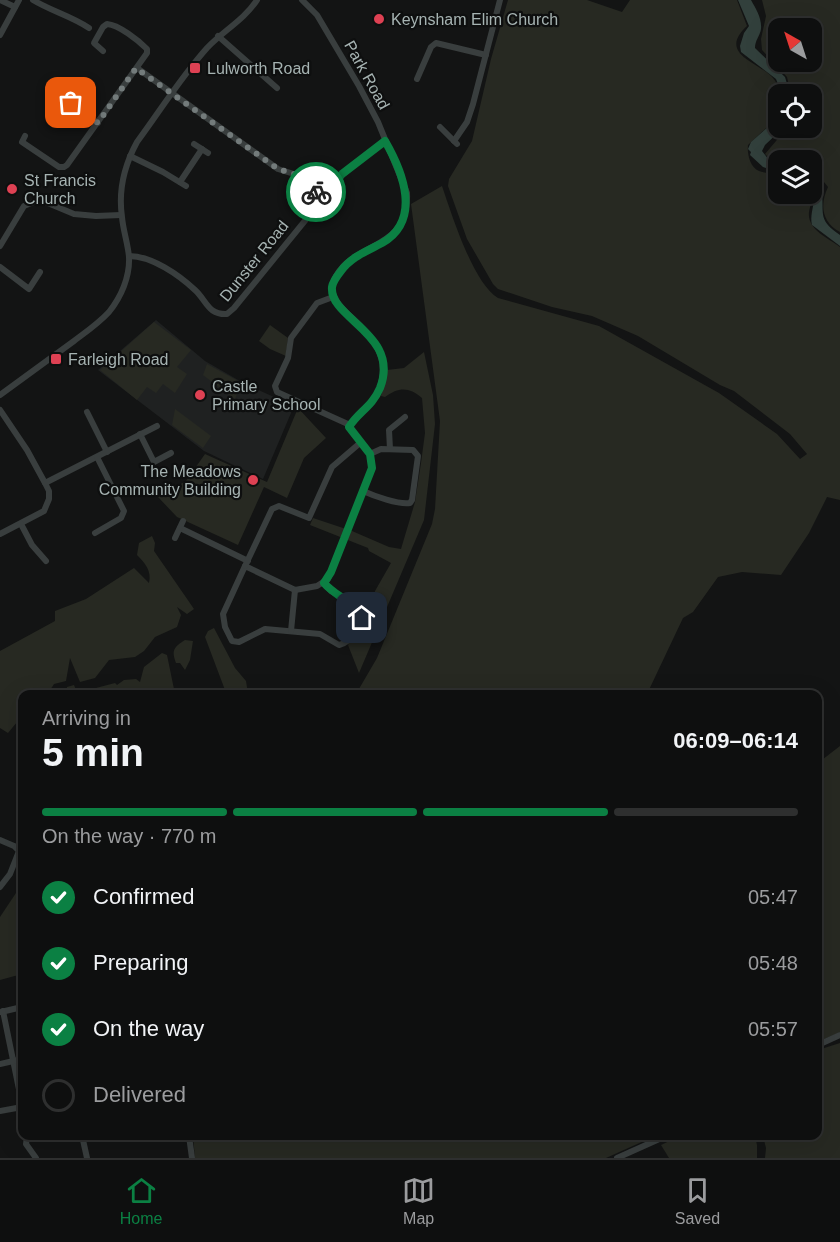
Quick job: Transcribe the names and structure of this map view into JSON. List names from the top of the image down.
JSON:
{
  "streets": {
    "street": ["Park Road", "Dunster Road"]
  },
  "crossings": [
    ["Park Road", "Dunster Road"]
  ],
  "places": {
    "other": [
      "Keynsham Elim Church",
      "St Francis Church",
      "Castle Primary School",
      "The Meadows Community Building"
    ],
    "transit": ["Lulworth Road", "Farleigh Road"]
  },
  "north": "top left",
  "page": {
    "heading": ["5 min", "Arriving in", "06:09–06:14"],
    "bar": "On the way · 770 m",
    "list": [
      ["Confirmed", "05:47"],
      ["Preparing", "05:48"],
      ["On the way", "05:57"],
      "Delivered"
    ],
    "tabs": ["Home", "Map", "Saved"]
  }
}
